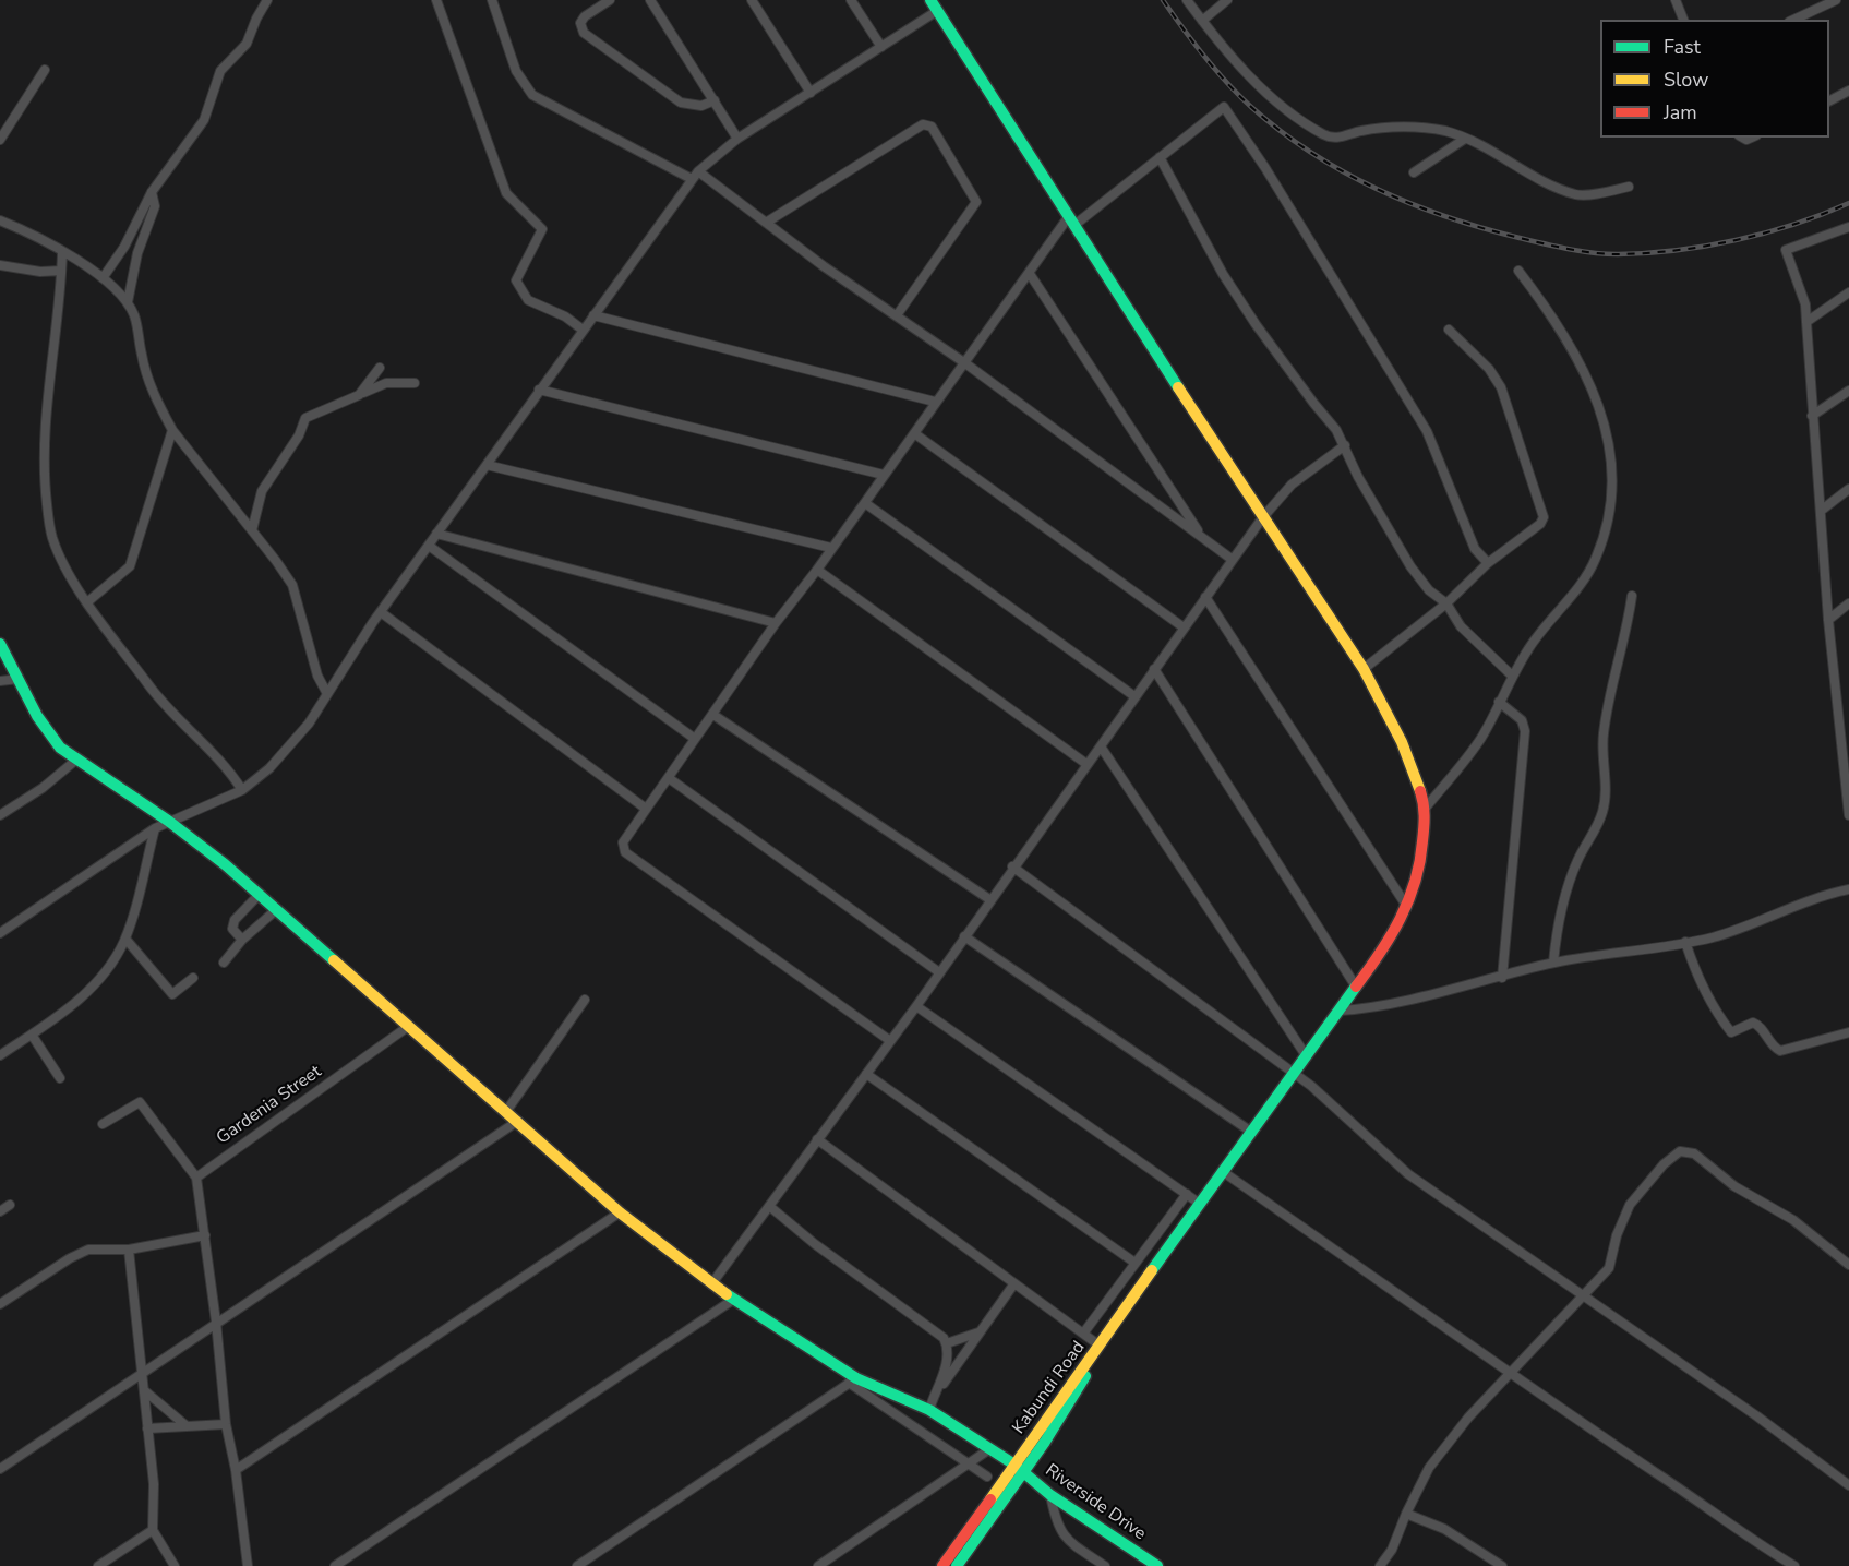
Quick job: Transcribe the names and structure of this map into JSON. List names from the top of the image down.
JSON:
{
  "streets": {
    "street": ["Gardenia Street", "Kabundi Road", "Riverside Drive"]
  },
  "crossings": [
    ["Gardenia Street", "Riverside Drive"],
    ["Kabundi Road", "Riverside Drive"]
  ],
  "legend": ["Fast", "Slow", "Jam"]
}
